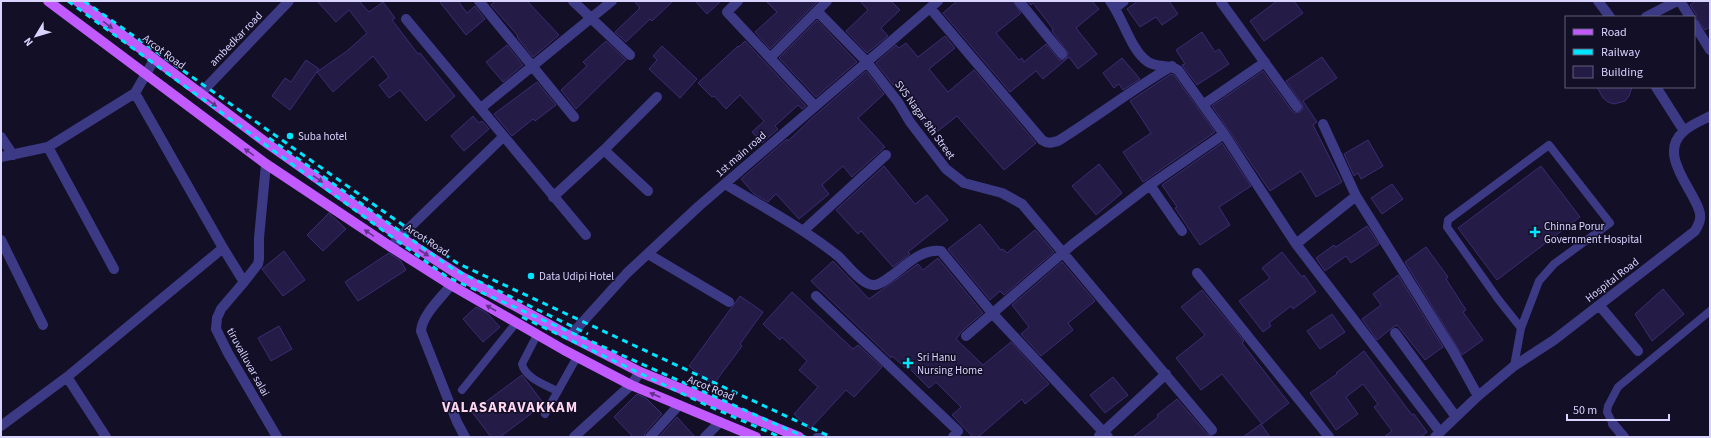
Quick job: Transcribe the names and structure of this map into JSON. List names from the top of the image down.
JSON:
{
  "streets": {
    "main road": ["Arcot Road"],
    "street": [
      "ambedkar road",
      "SVS Nagar 8th Street",
      "1st main road",
      "Hospital Road",
      "tiruvalluvar salai"
    ]
  },
  "crossings": [
    ["ambedkar road", "Arcot Road"],
    ["Arcot Road", "1st main road"],
    ["SVS Nagar 8th Street", "1st main road"]
  ],
  "districts": ["VALASARAVAKKAM"],
  "places": {
    "other": ["Suba hotel", "Data Udipi Hotel"],
    "health": ["Chinna Porur Government Hospital", "Sri Hanu Nursing Home"]
  },
  "legend": ["Road", "Railway", "Building"],
  "scale_bar": "50 m",
  "north": "bottom left"
}
